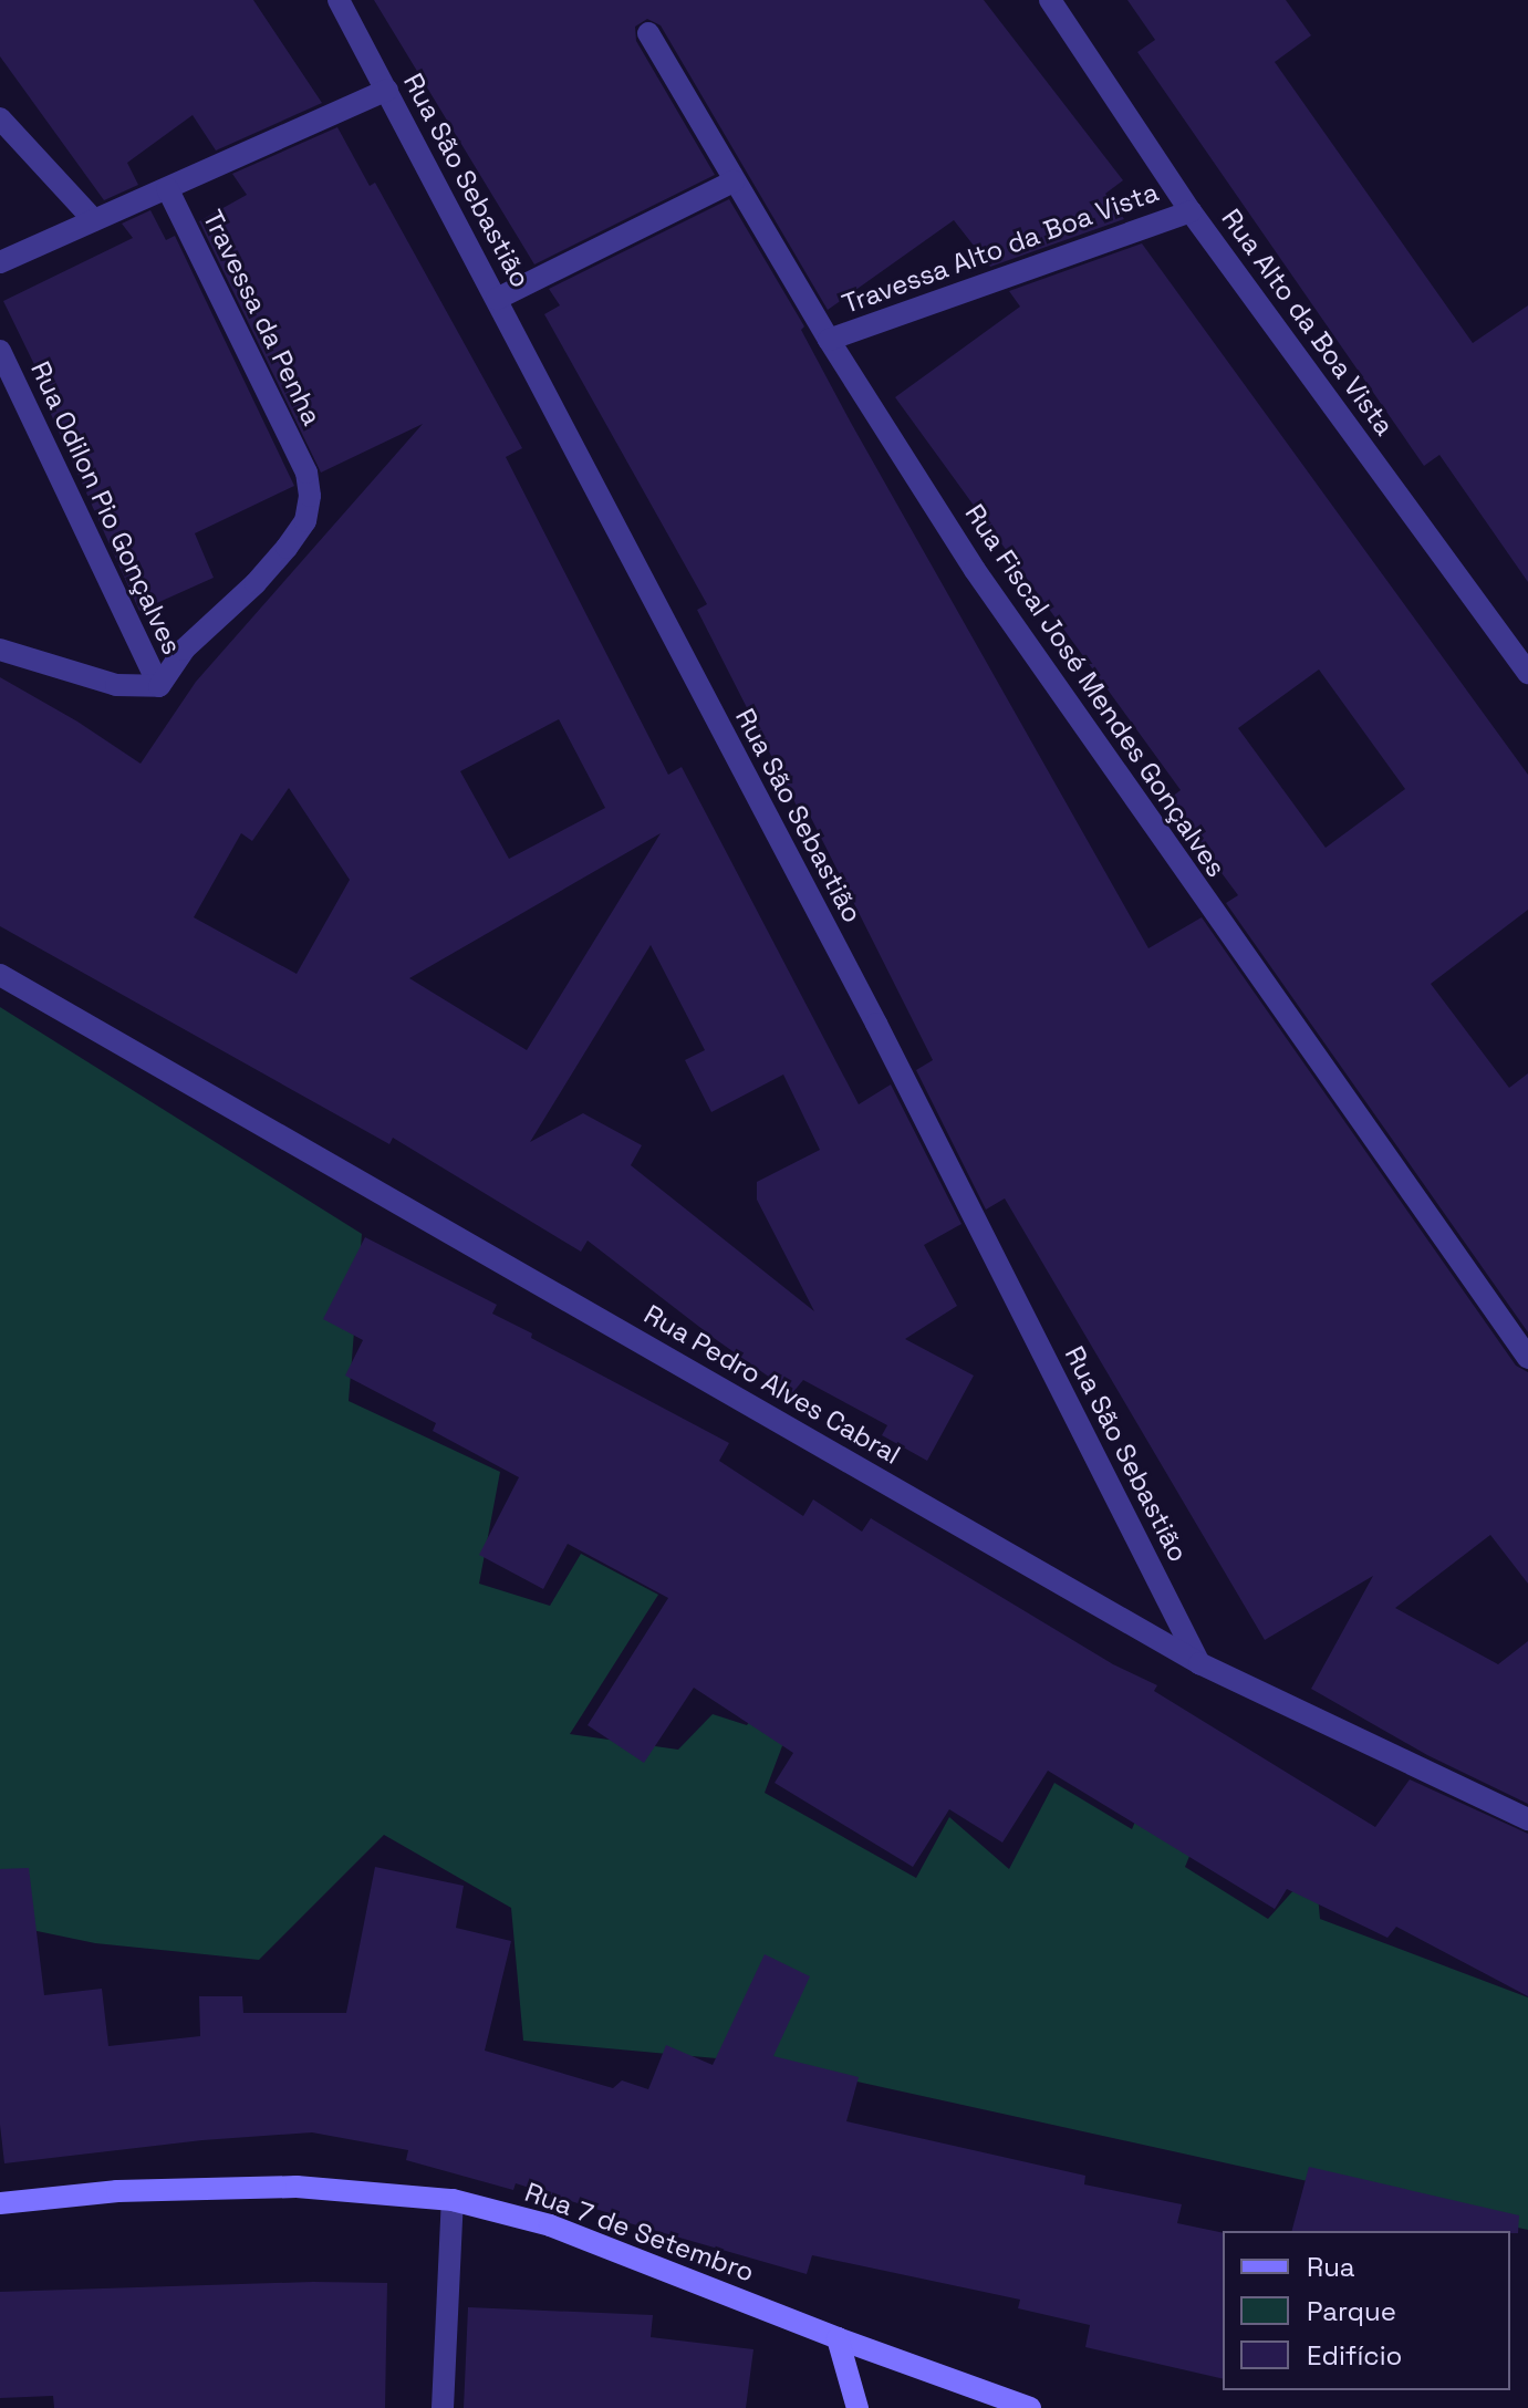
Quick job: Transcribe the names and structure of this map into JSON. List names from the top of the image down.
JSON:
{
  "streets": {
    "main road": ["Rua 7 de Setembro"],
    "street": [
      "Rua São Sebastião",
      "Travessa Alto da Boa Vista",
      "Travessa da Penha",
      "Rua Alto da Boa Vista",
      "Rua Odilon Pio Gonçalves",
      "Rua Fiscal José Mendes Gonçalves",
      "Rua Pedro Alves Cabral"
    ]
  },
  "crossings": [
    ["Rua São Sebastião", "Rua Pedro Alves Cabral"],
    ["Travessa Alto da Boa Vista", "Rua Alto da Boa Vista"],
    ["Travessa Alto da Boa Vista", "Rua Fiscal José Mendes Gonçalves"],
    ["Travessa da Penha", "Rua Odilon Pio Gonçalves"]
  ],
  "legend": ["Rua", "Parque", "Edifício"]
}
